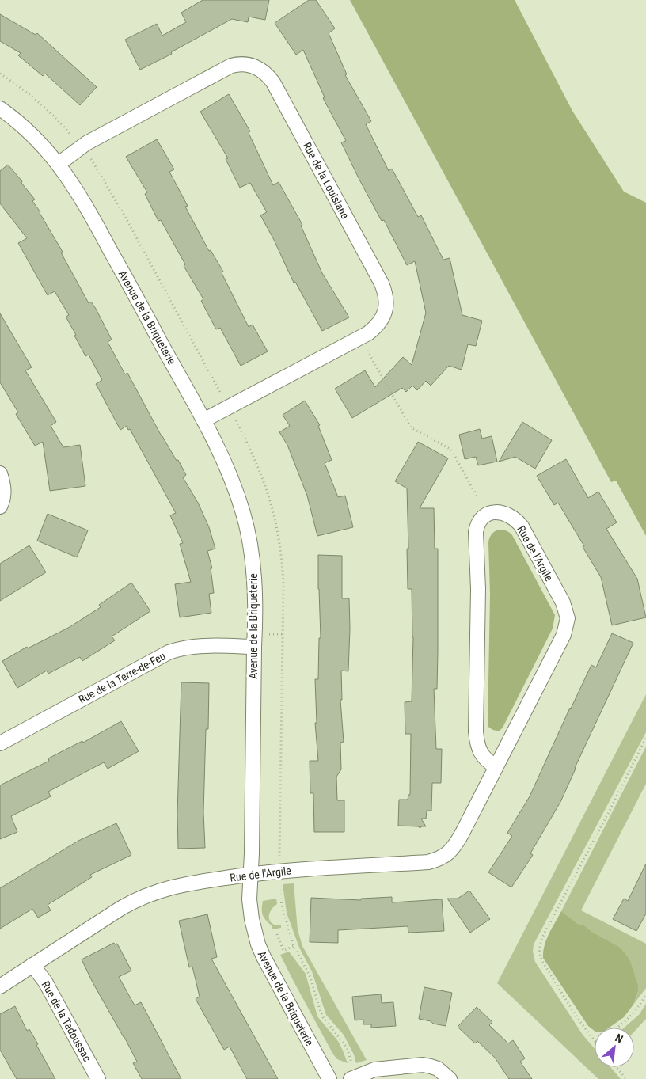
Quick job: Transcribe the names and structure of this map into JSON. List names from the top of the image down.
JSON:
{
  "streets": {
    "street": [
      "Rue de la Louisiane",
      "Avenue de la Briqueterie",
      "Rue de l'Argile",
      "Rue de la Terre-de-Feu",
      "Rue de la Tadoussac"
    ]
  },
  "crossings": [
    ["Rue de la Louisiane", "Avenue de la Briqueterie"],
    ["Avenue de la Briqueterie", "Rue de l'Argile"],
    ["Avenue de la Briqueterie", "Rue de la Terre-de-Feu"],
    ["Rue de l'Argile", "Rue de la Tadoussac"]
  ],
  "north": "top right"
}
